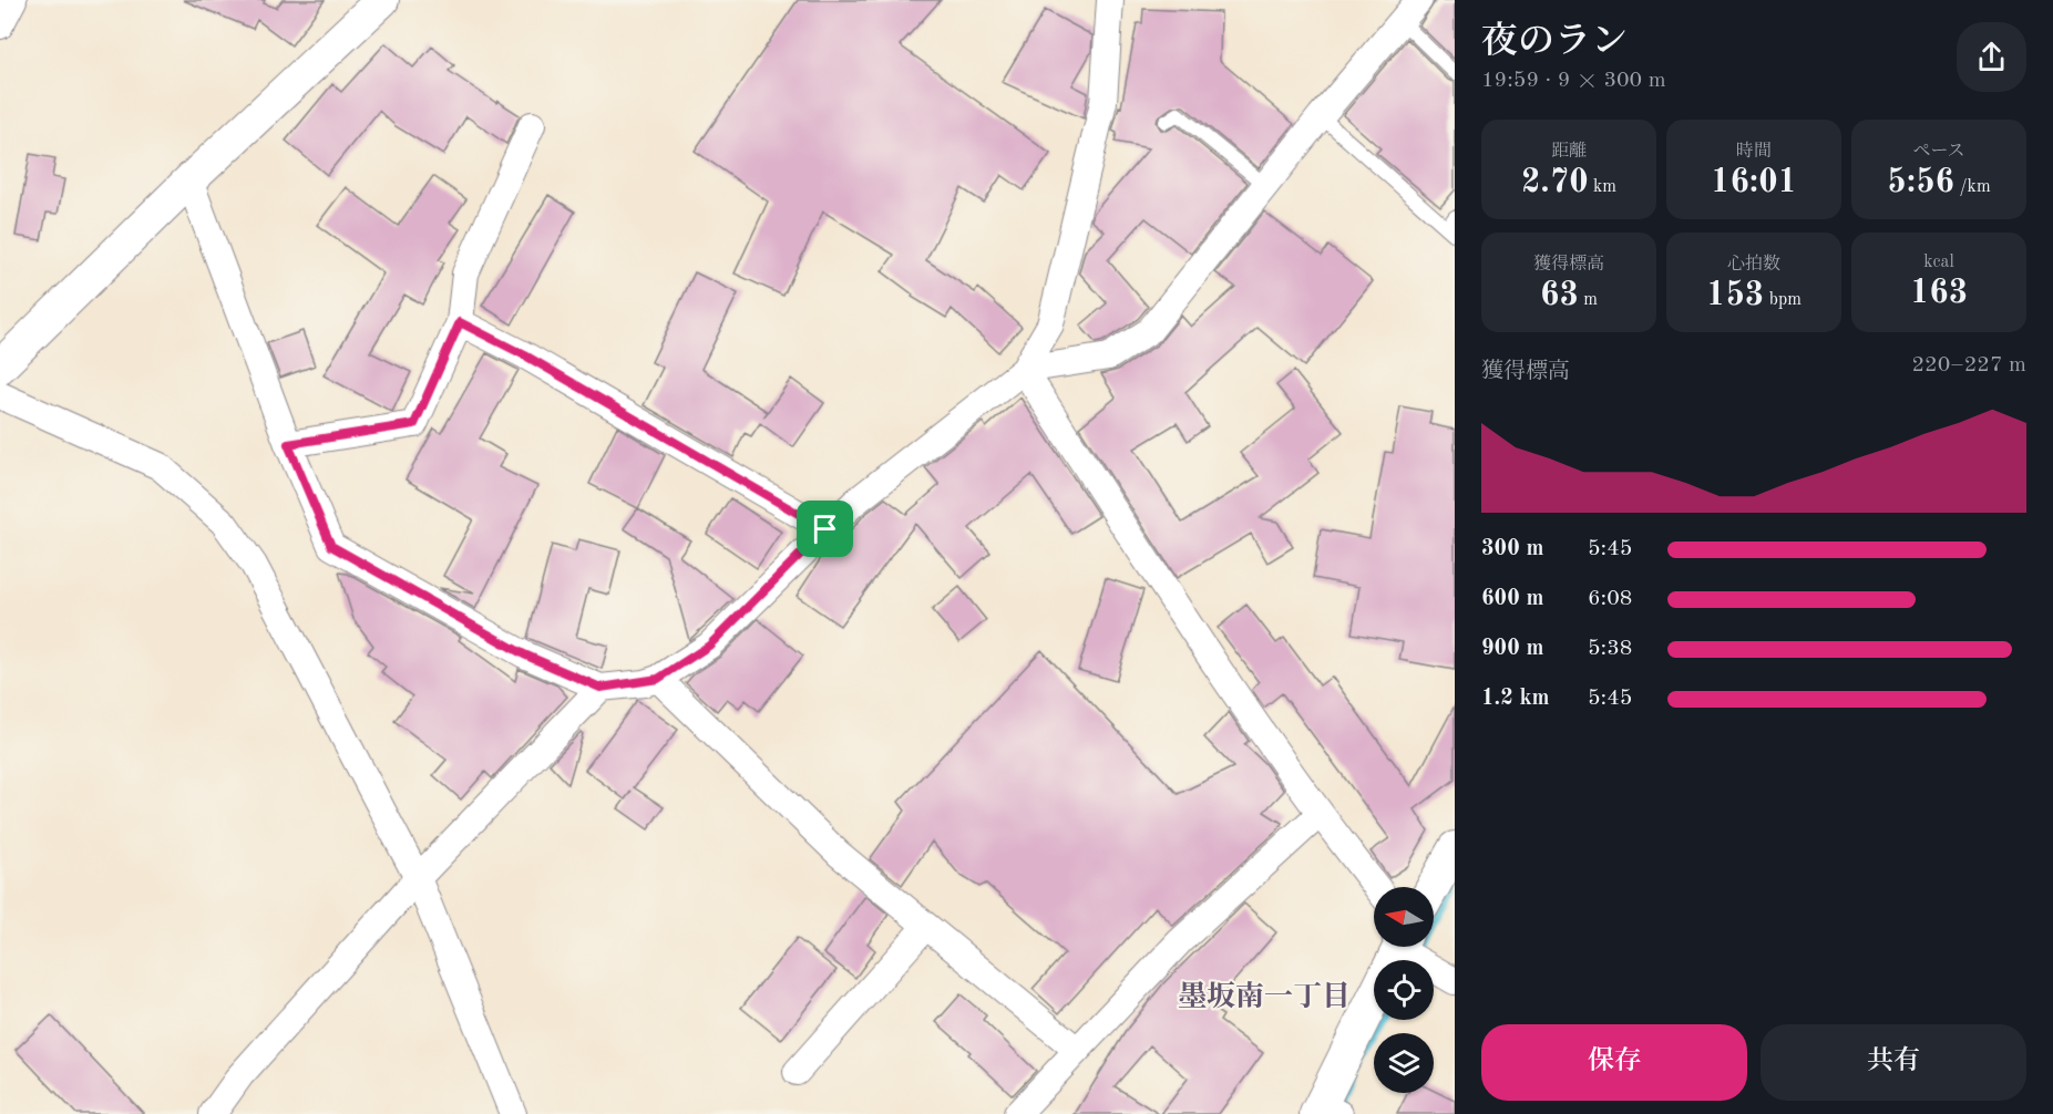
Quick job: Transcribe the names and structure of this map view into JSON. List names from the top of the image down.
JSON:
{
  "districts": ["墨坂南一丁目"],
  "north": "left",
  "page": {
    "heading": ["夜のラン", "19:59 · 9 × 300 m"],
    "stats": [
      ["距離", "2.70 km"],
      ["時間", "16:01"],
      ["ペース", "5:56 /km"],
      ["獲得標高", "63 m"],
      ["心拍数", "153 bpm"],
      ["kcal", "163"]
    ],
    "chart": ["獲得標高", "220–227 m"],
    "list": [
      {
        "name": "300 m",
        "note": "5:45"
      },
      {
        "name": "600 m",
        "note": "6:08"
      },
      {
        "name": "900 m",
        "note": "5:38"
      },
      {
        "name": "1.2 km",
        "note": "5:45"
      }
    ],
    "buttons": ["保存", "共有"]
  }
}
